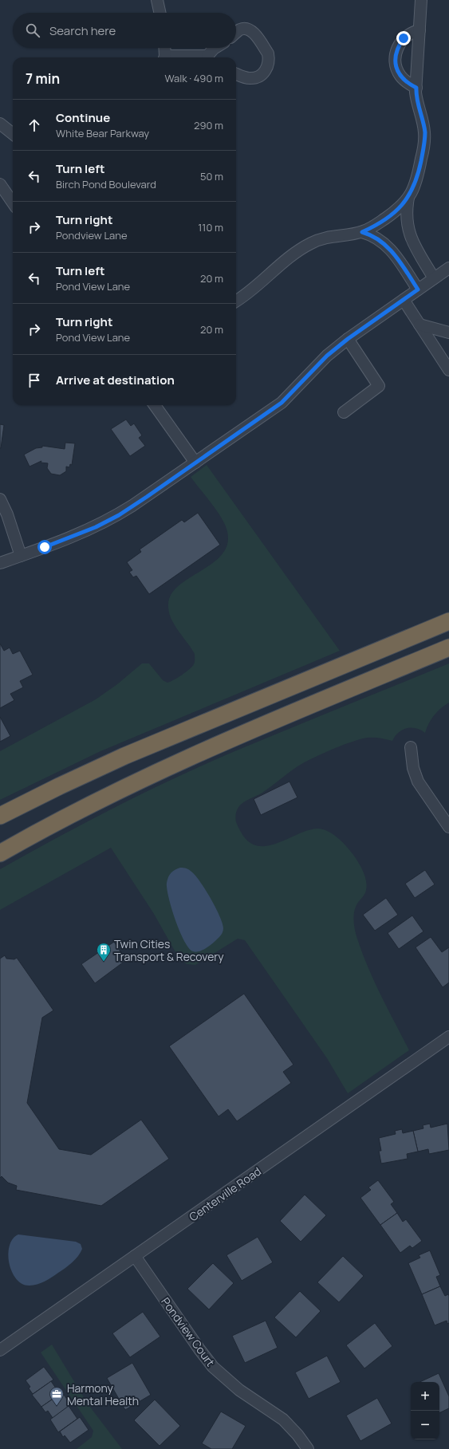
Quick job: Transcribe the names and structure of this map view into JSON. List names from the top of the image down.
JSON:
{
  "streets": {
    "street": ["Centerville Road", "Pondview Court"]
  },
  "crossings": [
    ["Centerville Road", "Pondview Court"]
  ],
  "places": {
    "building": ["Twin Cities Transport & Recovery"],
    "office": ["Harmony Mental Health"]
  },
  "page": {
    "search": "Search here",
    "heading": ["7 min", "Walk · 490 m"],
    "list": [
      ["Continue", "White Bear Parkway", "290 m"],
      ["Turn left", "Birch Pond Boulevard", "50 m"],
      ["Turn right", "Pondview Lane", "110 m"],
      ["Turn left", "Pond View Lane", "20 m"],
      ["Turn right", "Pond View Lane", "20 m"],
      "Arrive at destination"
    ],
    "map_buttons": ["+", "−"]
  }
}
